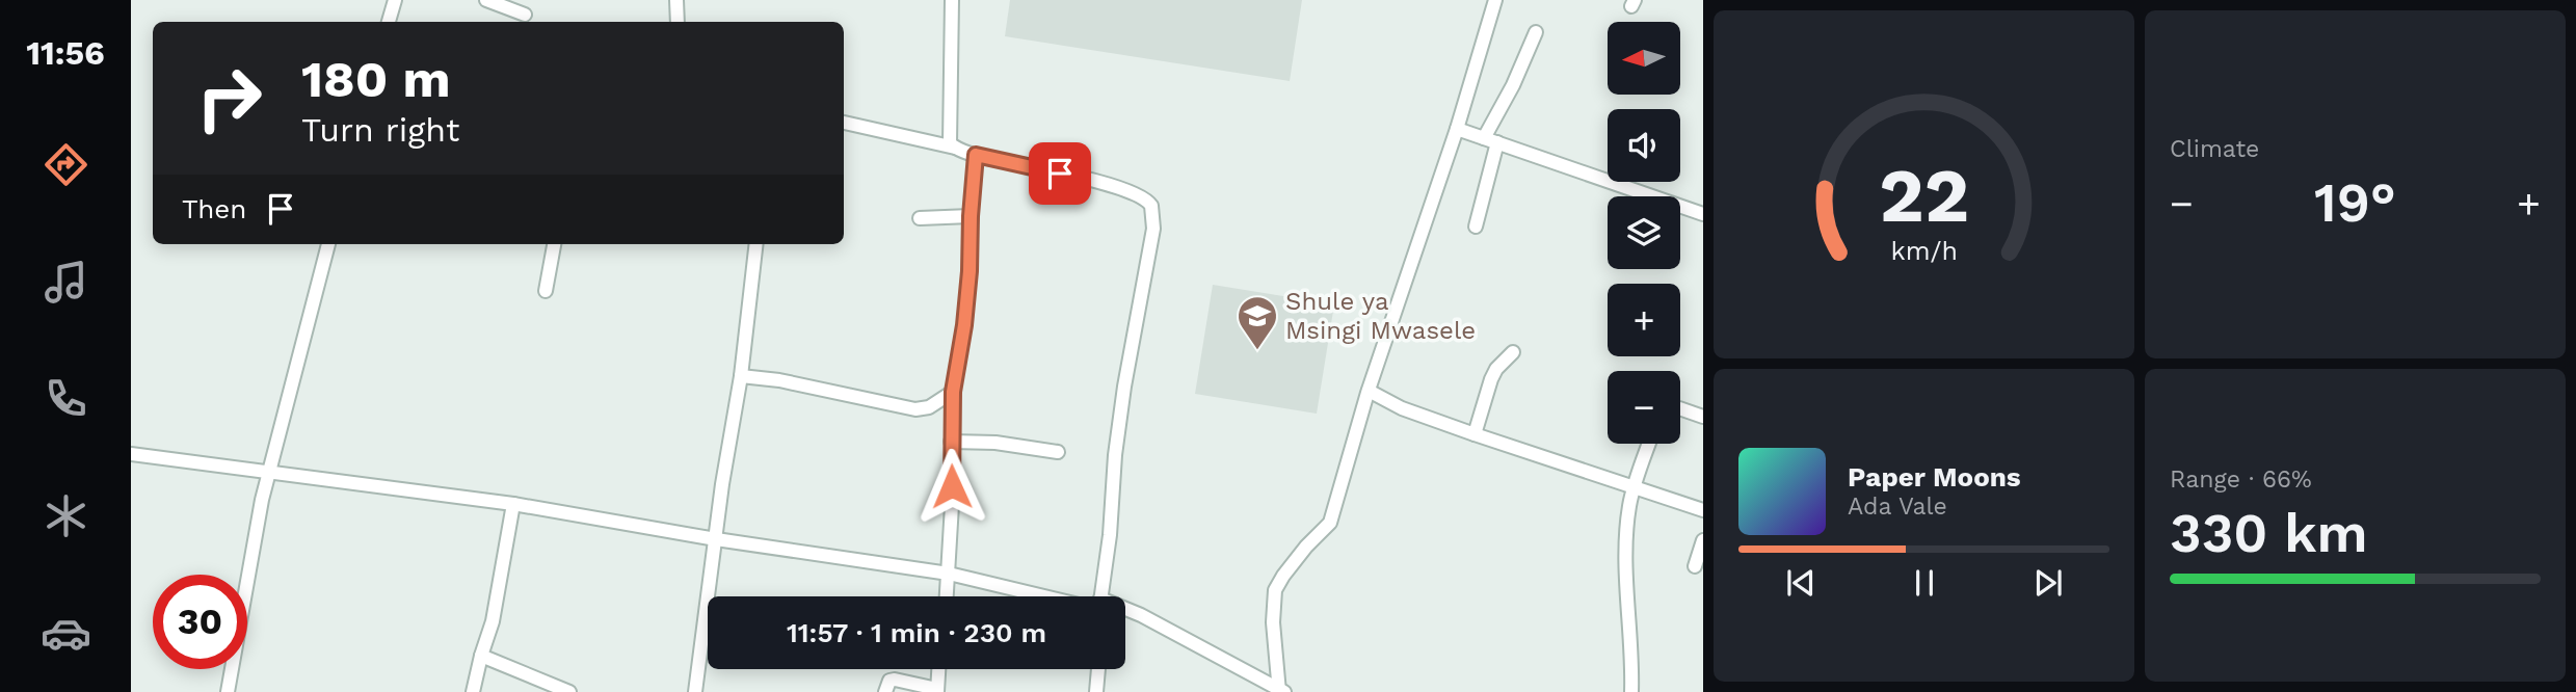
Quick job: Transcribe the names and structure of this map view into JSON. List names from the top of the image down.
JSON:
{
  "places": {
    "school or university": ["Shule ya Msingi Mwasele"]
  },
  "north": "left",
  "page": {
    "tabs": "11:56",
    "tile": [
      "Climate",
      ["Range · 66%", "330 km"]
    ],
    "map_buttons": ["+", "−"],
    "turn": ["180 m", "Turn right"],
    "heat": ["−", "19°", "+"],
    "then": "Then",
    "song": ["Paper Moons", "Ada Vale"],
    "limit": "30",
    "trip": "11:57 · 1 min · 230 m",
    "gauge": ["22", "km/h"]
  }
}
